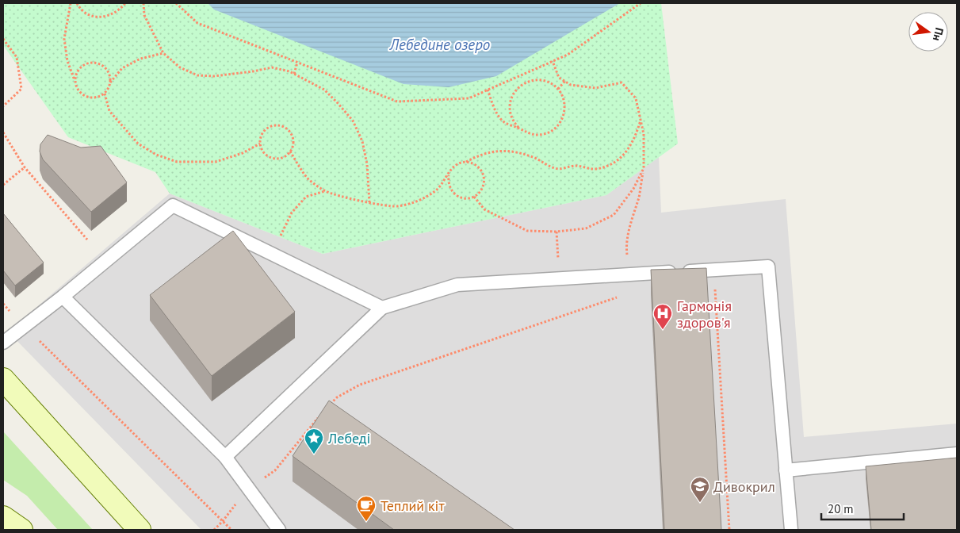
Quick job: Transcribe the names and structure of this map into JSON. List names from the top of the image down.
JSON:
{
  "water": ["Лебедине озеро"],
  "places": {
    "hospital": ["Гармонія здоров'я"],
    "place": ["Лебеді"],
    "school or university": ["Дивокрил"],
    "cafe": ["Теплий кіт"]
  },
  "scale_bar": "20 m",
  "north": "right"
}
